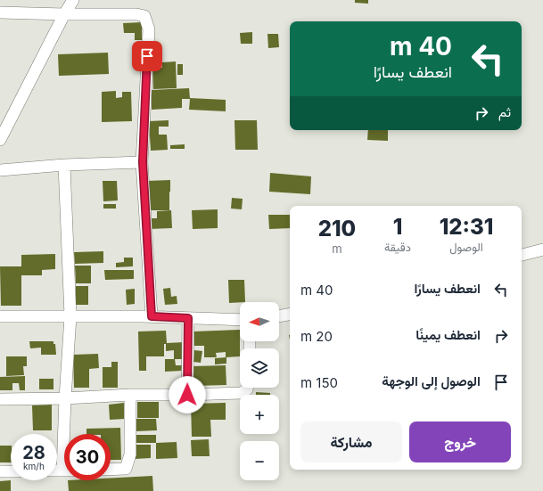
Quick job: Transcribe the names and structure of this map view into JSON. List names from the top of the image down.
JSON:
{
  "north": "left",
  "page": {
    "turn": ["40 m", "انعطف يسارًا"],
    "then": "ثم",
    "eta": [
      "12:31",
      "الوصول",
      "1",
      "دقيقة",
      "210",
      "m"
    ],
    "list": [
      {
        "name": "انعطف يسارًا",
        "value": "40 m"
      },
      {
        "name": "انعطف يمينًا",
        "value": "20 m"
      },
      {
        "name": "الوصول إلى الوجهة",
        "value": "150 m"
      }
    ],
    "map_buttons": ["+", "−"],
    "buttons": ["خروج", "مشاركة"],
    "speed": "28 km/h",
    "limit": "30"
  }
}
